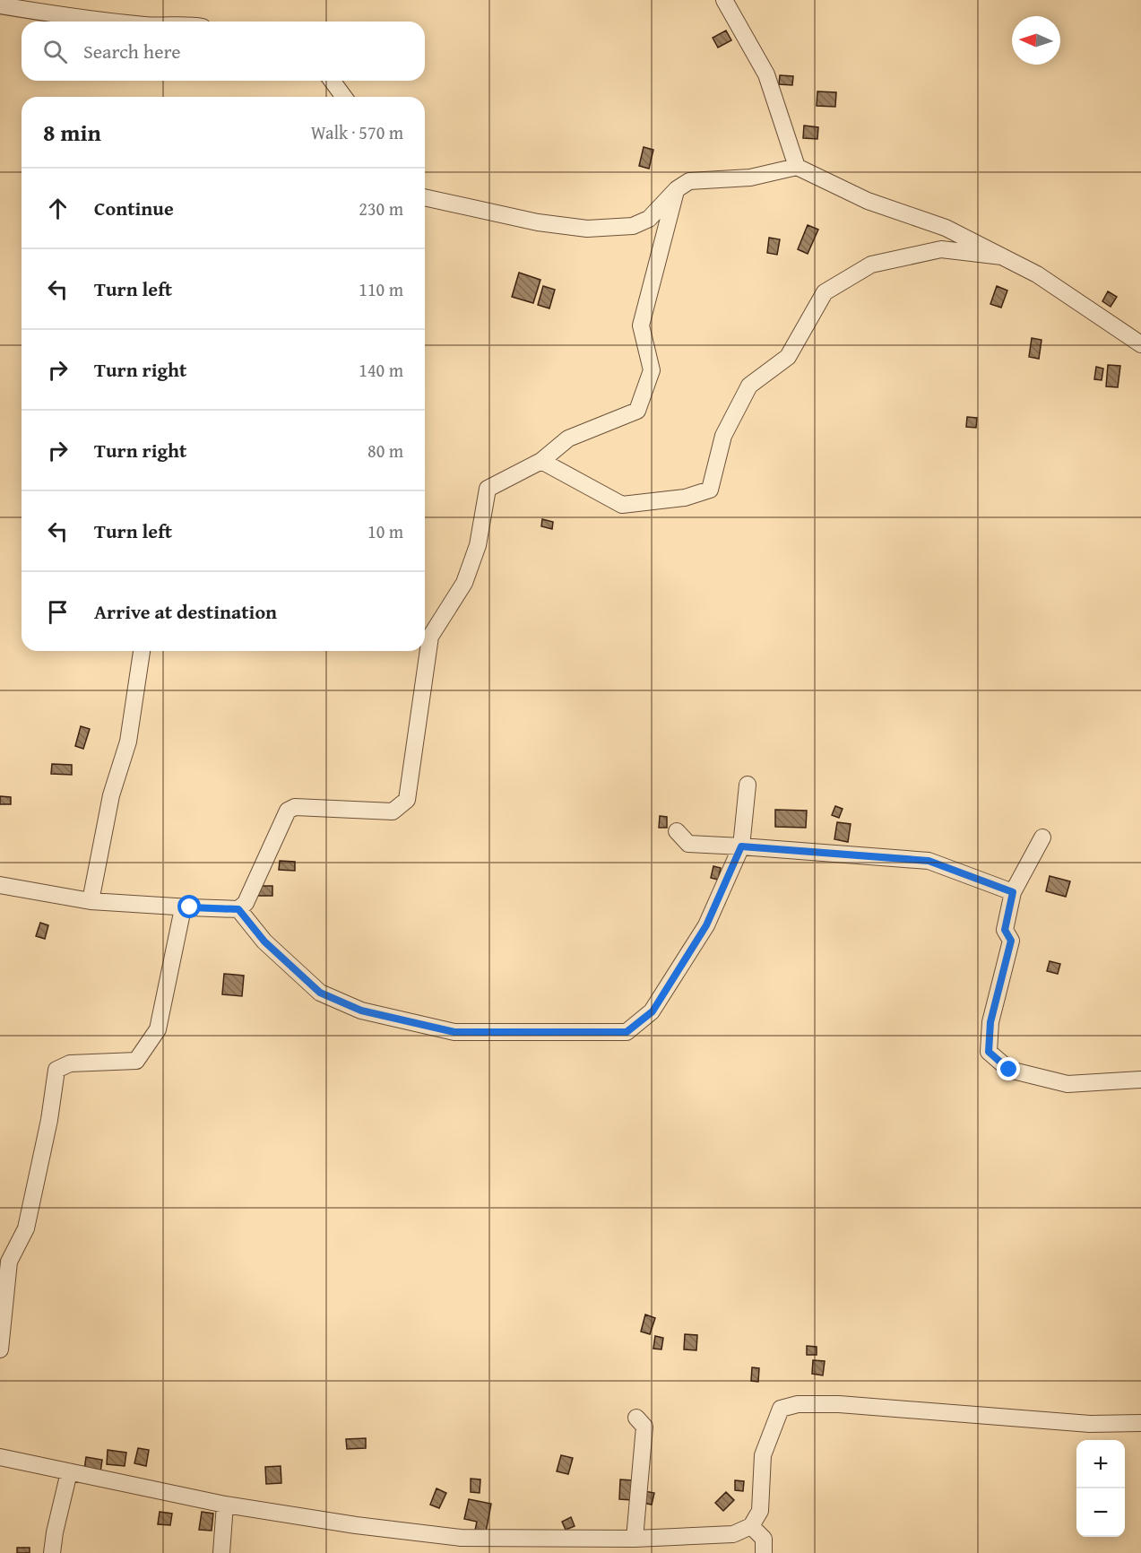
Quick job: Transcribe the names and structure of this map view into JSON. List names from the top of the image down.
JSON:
{
  "north": "left",
  "page": {
    "search": "Search here",
    "heading": ["8 min", "Walk · 570 m"],
    "list": [
      ["Continue", "230 m"],
      ["Turn left", "110 m"],
      ["Turn right", "140 m"],
      ["Turn right", "80 m"],
      ["Turn left", "10 m"],
      "Arrive at destination"
    ],
    "map_buttons": ["+", "−"]
  }
}
